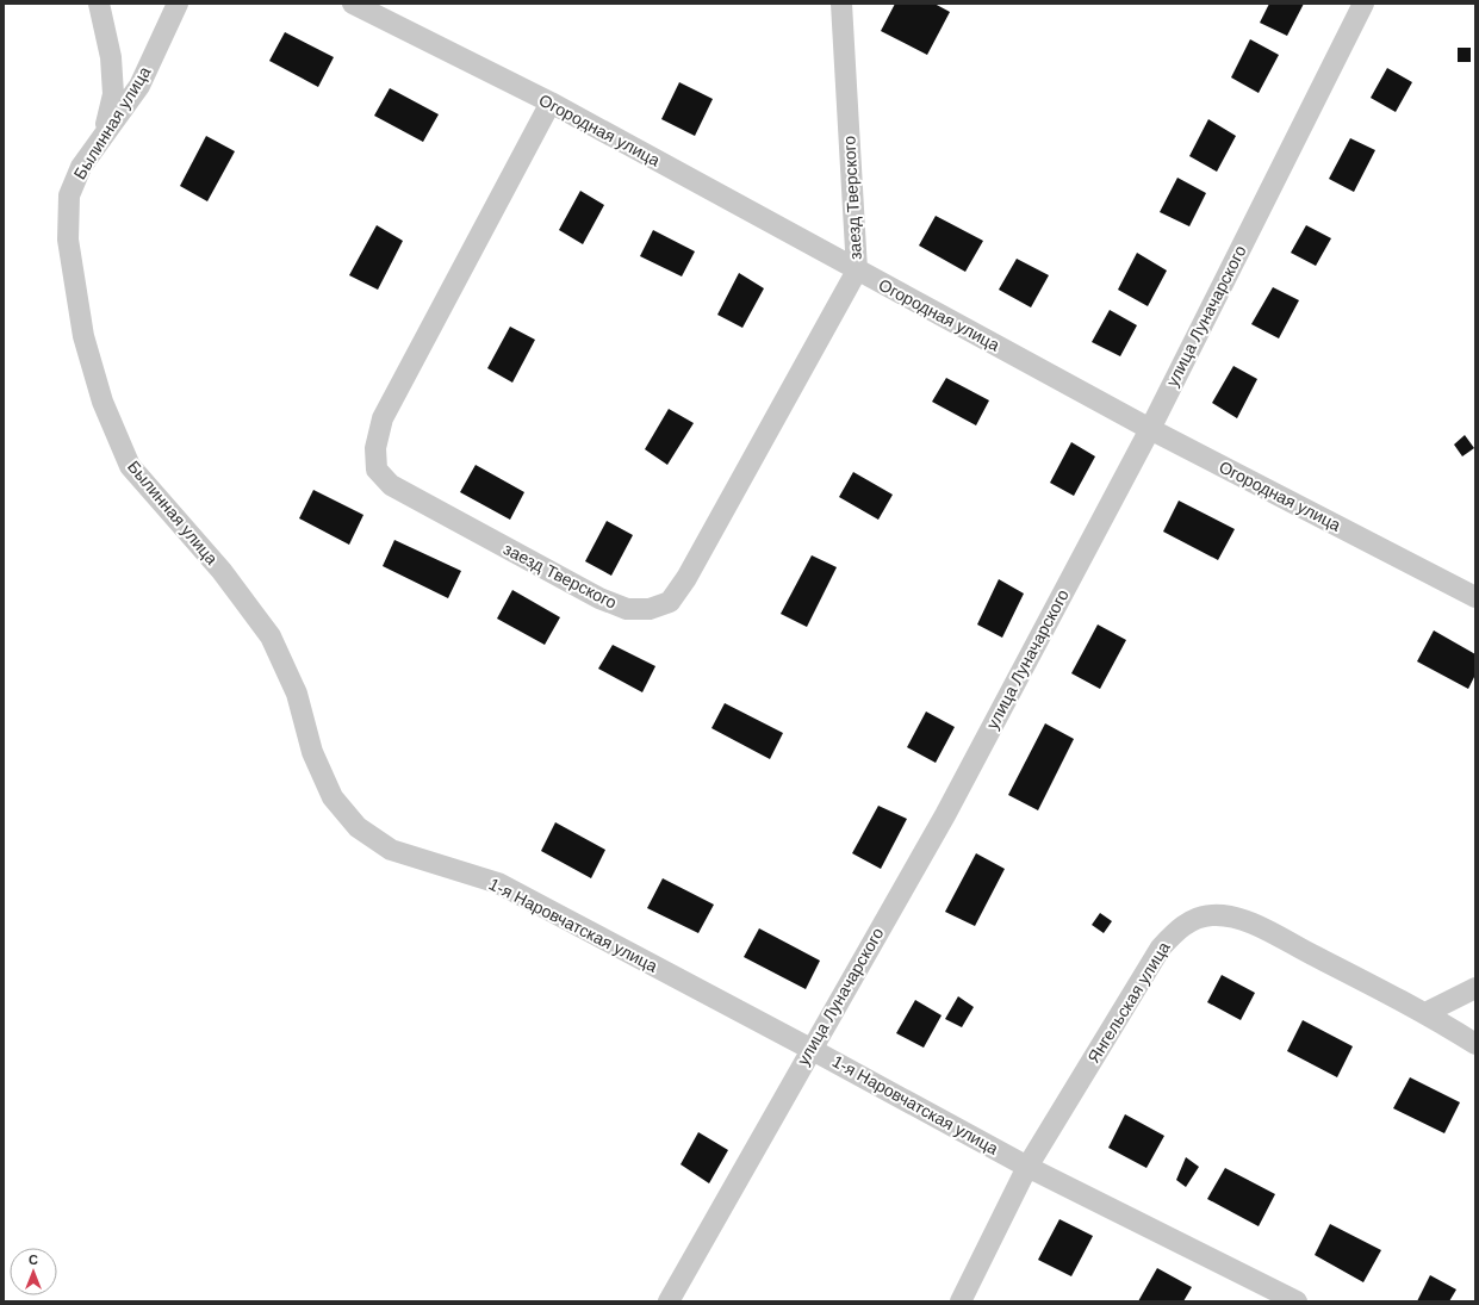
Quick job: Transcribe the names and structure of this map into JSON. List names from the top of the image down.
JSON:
{
  "streets": {
    "street": [
      "Былинная улица",
      "Огородная улица",
      "заезд Тверского",
      "улица Луначарского",
      "1-я Наровчатская улица",
      "Янгельская улица"
    ]
  },
  "crossings": [
    ["Былинная улица", "1-я Наровчатская улица"],
    ["Огородная улица", "заезд Тверского"],
    ["Огородная улица", "улица Луначарского"],
    ["улица Луначарского", "1-я Наровчатская улица"],
    ["1-я Наровчатская улица", "Янгельская улица"]
  ],
  "north": "top"
}
